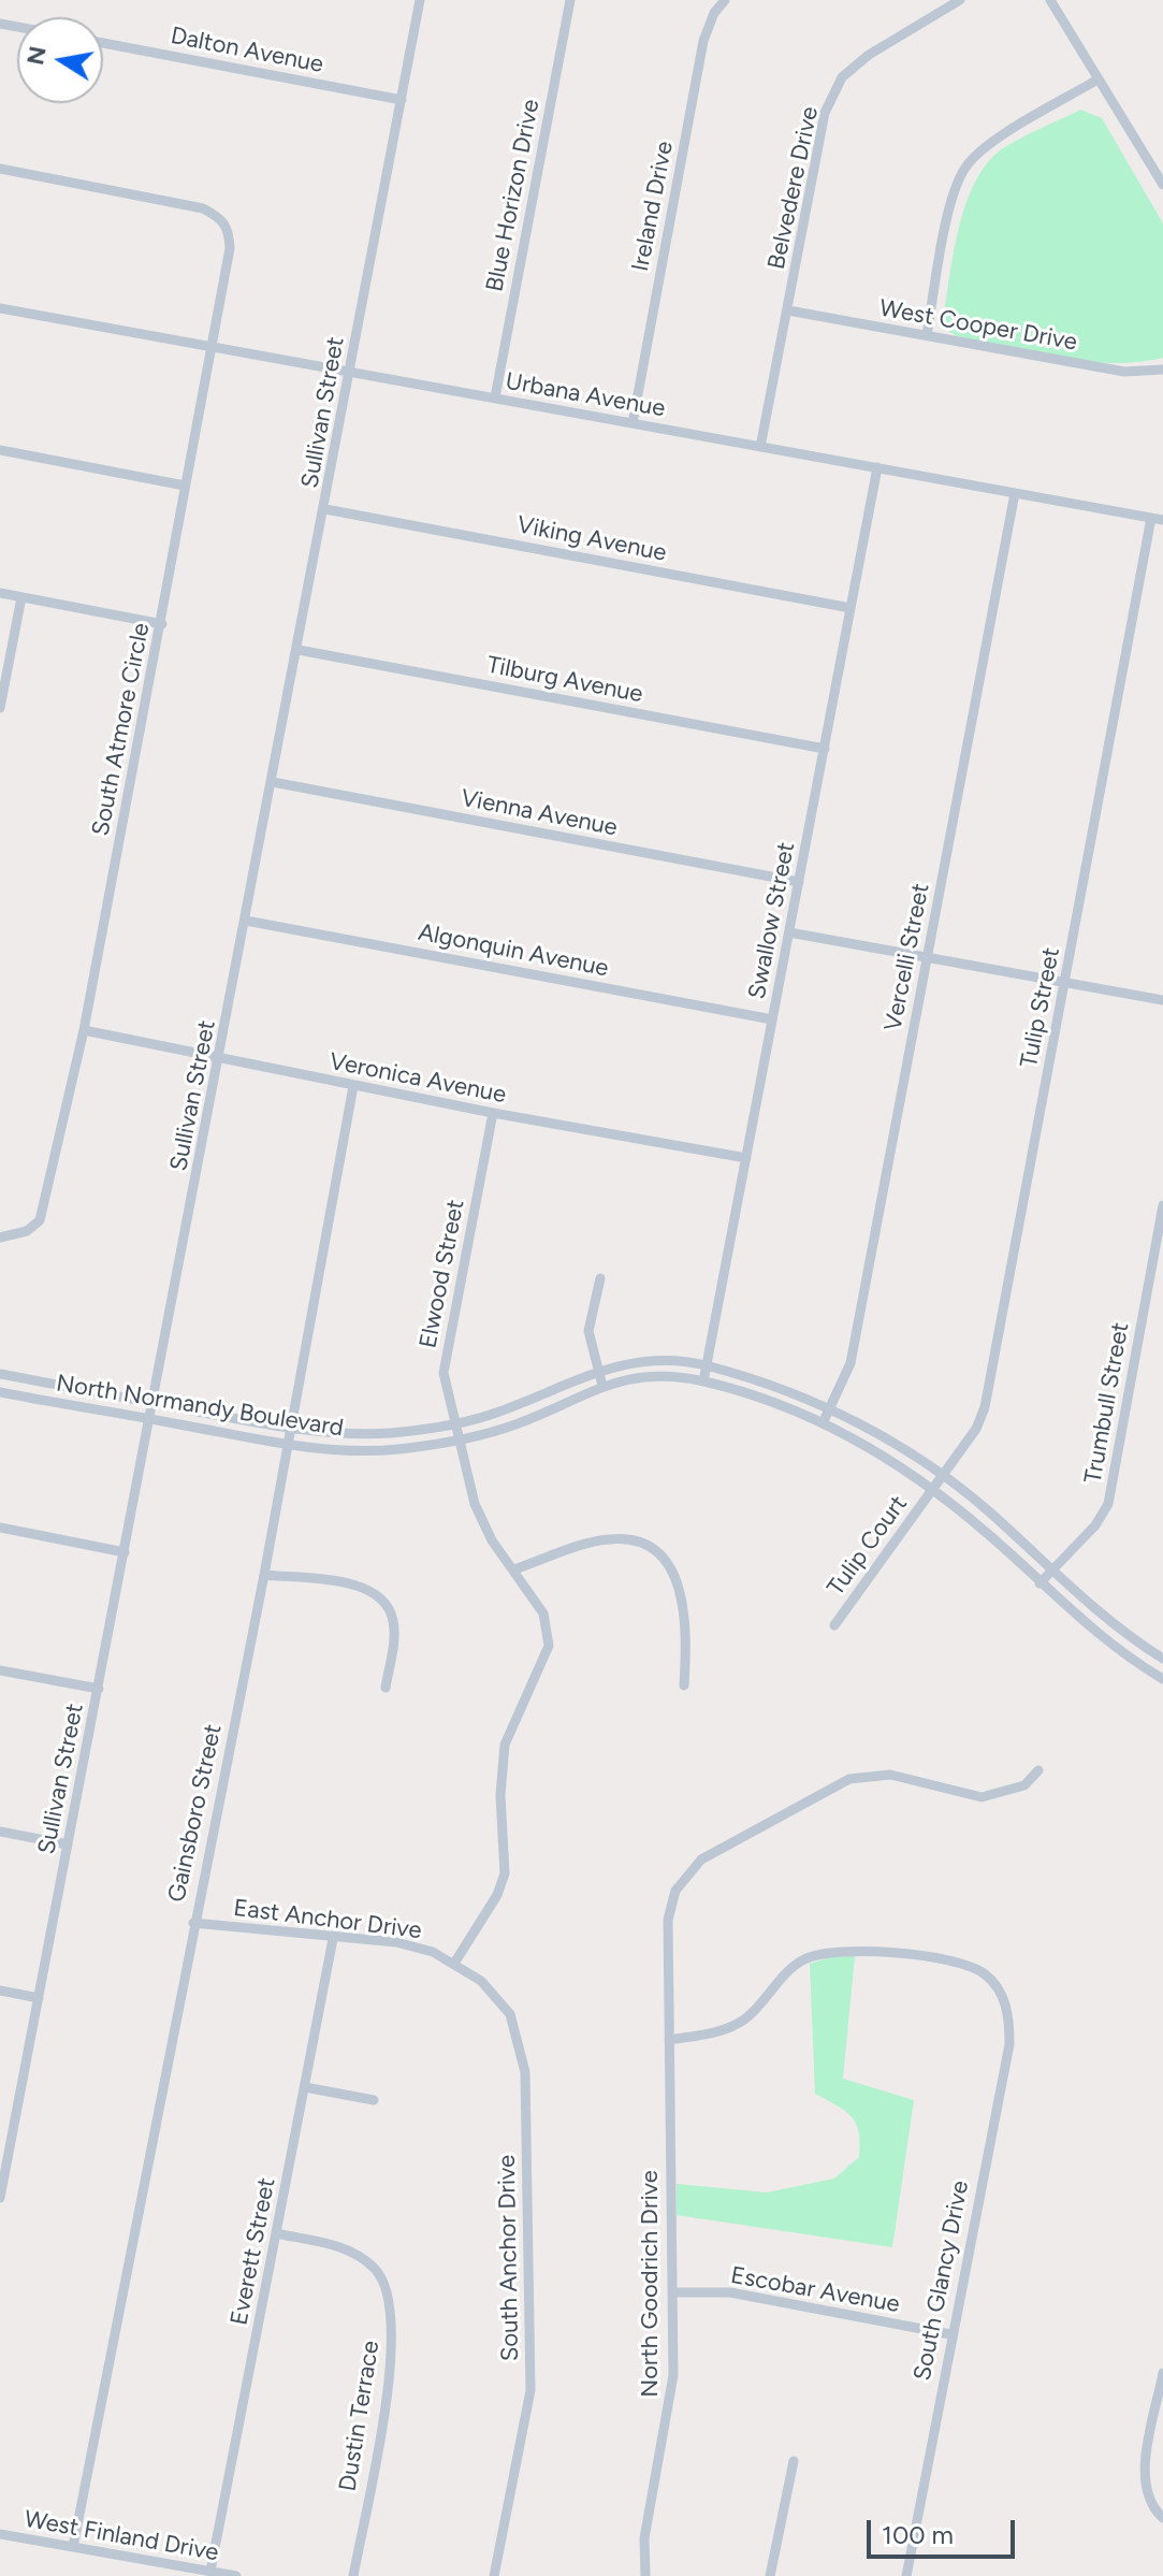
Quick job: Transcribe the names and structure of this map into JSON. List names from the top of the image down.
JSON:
{
  "streets": {
    "street": [
      "Dalton Avenue",
      "Belvedere Drive",
      "Blue Horizon Drive",
      "Ireland Drive",
      "West Cooper Drive",
      "Urbana Avenue",
      "Sullivan Street",
      "Viking Avenue",
      "Tilburg Avenue",
      "South Atmore Circle",
      "Vienna Avenue",
      "Swallow Street",
      "Algonquin Avenue",
      "Vercelli Street",
      "Tulip Street",
      "Veronica Avenue",
      "Elwood Street",
      "Trumbull Street",
      "North Normandy Boulevard",
      "Tulip Court",
      "Gainsboro Street",
      "East Anchor Drive",
      "Everett Street",
      "South Anchor Drive",
      "South Glancy Drive",
      "North Goodrich Drive",
      "Escobar Avenue",
      "Dustin Terrace",
      "West Finland Drive"
    ]
  },
  "crossings": [
    ["Dalton Avenue", "Sullivan Street"],
    ["Belvedere Drive", "West Cooper Drive"],
    ["Belvedere Drive", "Urbana Avenue"],
    ["Blue Horizon Drive", "Urbana Avenue"],
    ["Ireland Drive", "Urbana Avenue"],
    ["Urbana Avenue", "Sullivan Street"],
    ["Urbana Avenue", "South Atmore Circle"],
    ["Urbana Avenue", "Swallow Street"],
    ["Urbana Avenue", "Vercelli Street"],
    ["Urbana Avenue", "Tulip Street"],
    ["Sullivan Street", "Viking Avenue"],
    ["Sullivan Street", "Tilburg Avenue"],
    ["Sullivan Street", "Vienna Avenue"],
    ["Sullivan Street", "Algonquin Avenue"],
    ["Sullivan Street", "Veronica Avenue"],
    ["Sullivan Street", "North Normandy Boulevard"],
    ["Viking Avenue", "Swallow Street"],
    ["Tilburg Avenue", "Swallow Street"],
    ["South Atmore Circle", "Veronica Avenue"],
    ["Vienna Avenue", "Swallow Street"],
    ["Swallow Street", "Algonquin Avenue"],
    ["Swallow Street", "Veronica Avenue"],
    ["Swallow Street", "North Normandy Boulevard"],
    ["Vercelli Street", "North Normandy Boulevard"],
    ["Tulip Street", "North Normandy Boulevard"],
    ["Tulip Street", "Tulip Court"],
    ["Veronica Avenue", "Elwood Street"],
    ["Veronica Avenue", "Gainsboro Street"],
    ["Elwood Street", "North Normandy Boulevard"],
    ["Elwood Street", "East Anchor Drive"],
    ["Elwood Street", "South Anchor Drive"],
    ["Trumbull Street", "North Normandy Boulevard"],
    ["North Normandy Boulevard", "Tulip Court"],
    ["North Normandy Boulevard", "Gainsboro Street"],
    ["Gainsboro Street", "East Anchor Drive"],
    ["Gainsboro Street", "West Finland Drive"],
    ["East Anchor Drive", "Everett Street"],
    ["East Anchor Drive", "South Anchor Drive"],
    ["Everett Street", "Dustin Terrace"],
    ["Everett Street", "West Finland Drive"],
    ["South Glancy Drive", "North Goodrich Drive"],
    ["South Glancy Drive", "Escobar Avenue"],
    ["North Goodrich Drive", "Escobar Avenue"]
  ],
  "scale_bar": "100 m",
  "north": "left"
}
